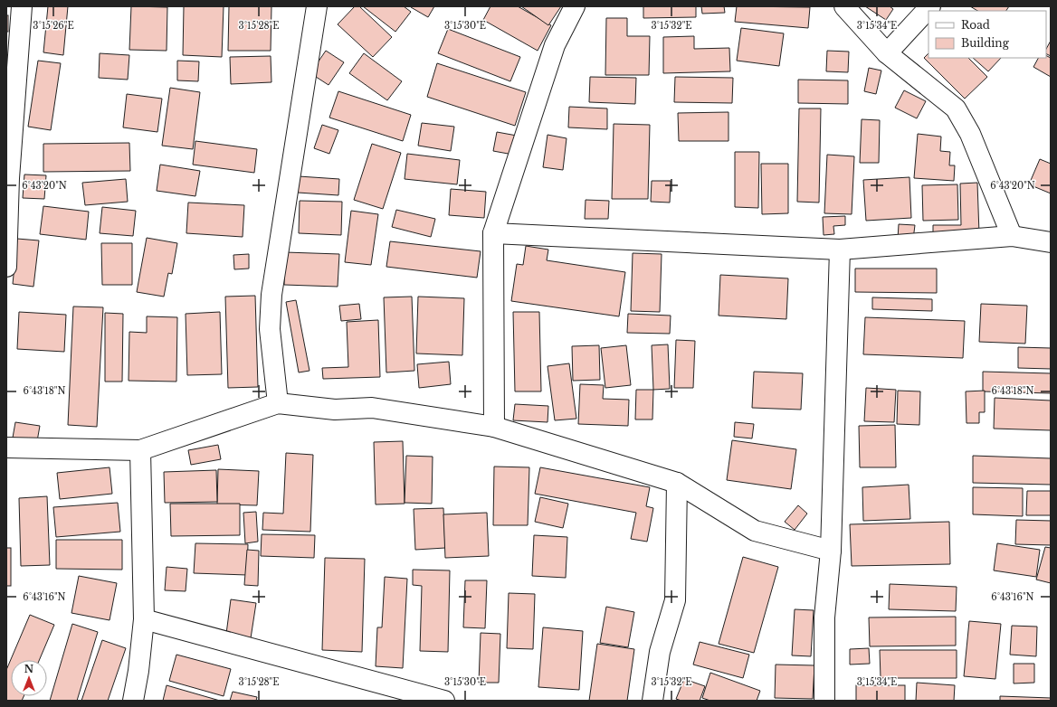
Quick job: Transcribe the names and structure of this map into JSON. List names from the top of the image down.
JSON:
{
  "legend": ["Road", "Building"],
  "north": "top",
  "coordinates": [
    "3°15'26\"E",
    "3°15'28\"E",
    "3°15'30\"E",
    "3°15'32\"E",
    "3°15'34\"E",
    "6°43'20\"N",
    "6°43'18\"N",
    "6°43'16\"N"
  ]
}
